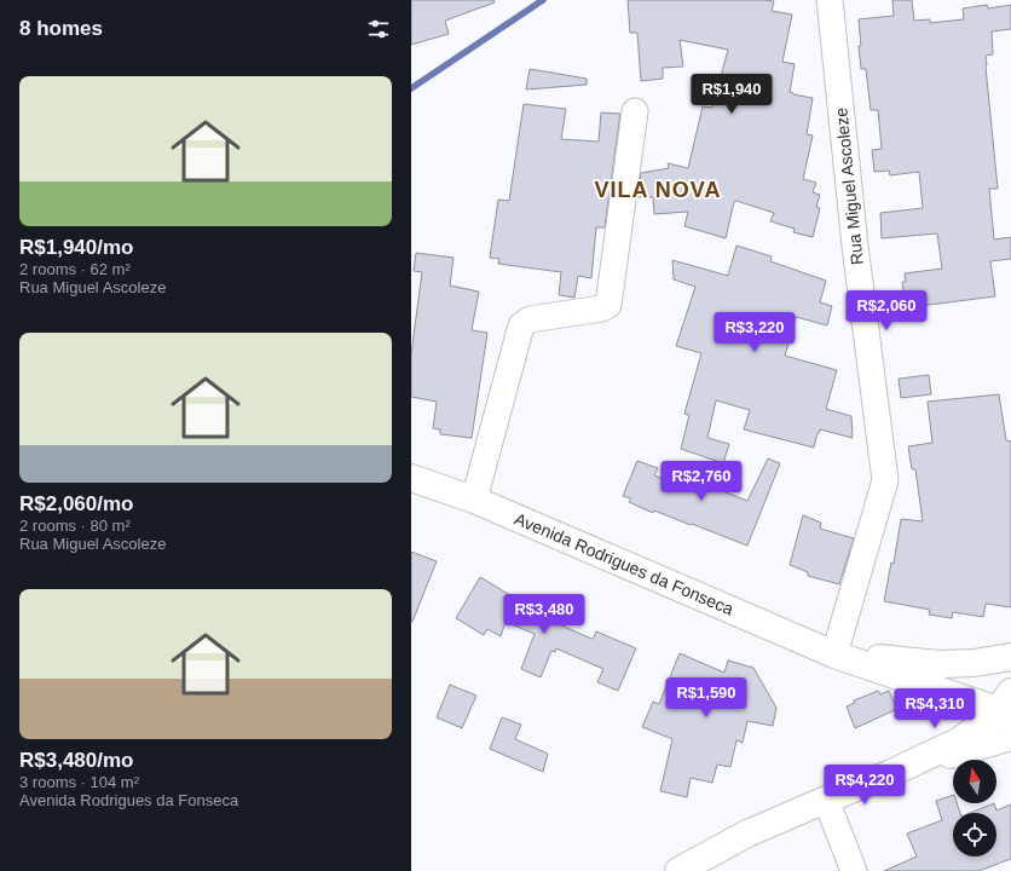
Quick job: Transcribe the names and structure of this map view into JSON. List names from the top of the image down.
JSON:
{
  "streets": {
    "main road": ["Avenida Rodrigues da Fonseca"],
    "street": ["Rua Miguel Ascoleze"]
  },
  "crossings": [
    ["Rua Miguel Ascoleze", "Avenida Rodrigues da Fonseca"]
  ],
  "districts": ["VILA NOVA"],
  "north": "top",
  "page": {
    "heading": "8 homes",
    "list": [
      {
        "name": "R$1,940/mo",
        "note": "2 rooms · 62 m² · Rua Miguel Ascoleze"
      },
      {
        "name": "R$2,060/mo",
        "note": "2 rooms · 80 m² · Rua Miguel Ascoleze"
      },
      {
        "name": "R$3,480/mo",
        "note": "3 rooms · 104 m² · Avenida Rodrigues da Fonseca"
      }
    ],
    "price": [
      "R$1,940",
      "R$2,060",
      "R$3,220",
      "R$2,760",
      "R$3,480",
      "R$1,590",
      "R$4,310",
      "R$4,220"
    ]
  }
}
